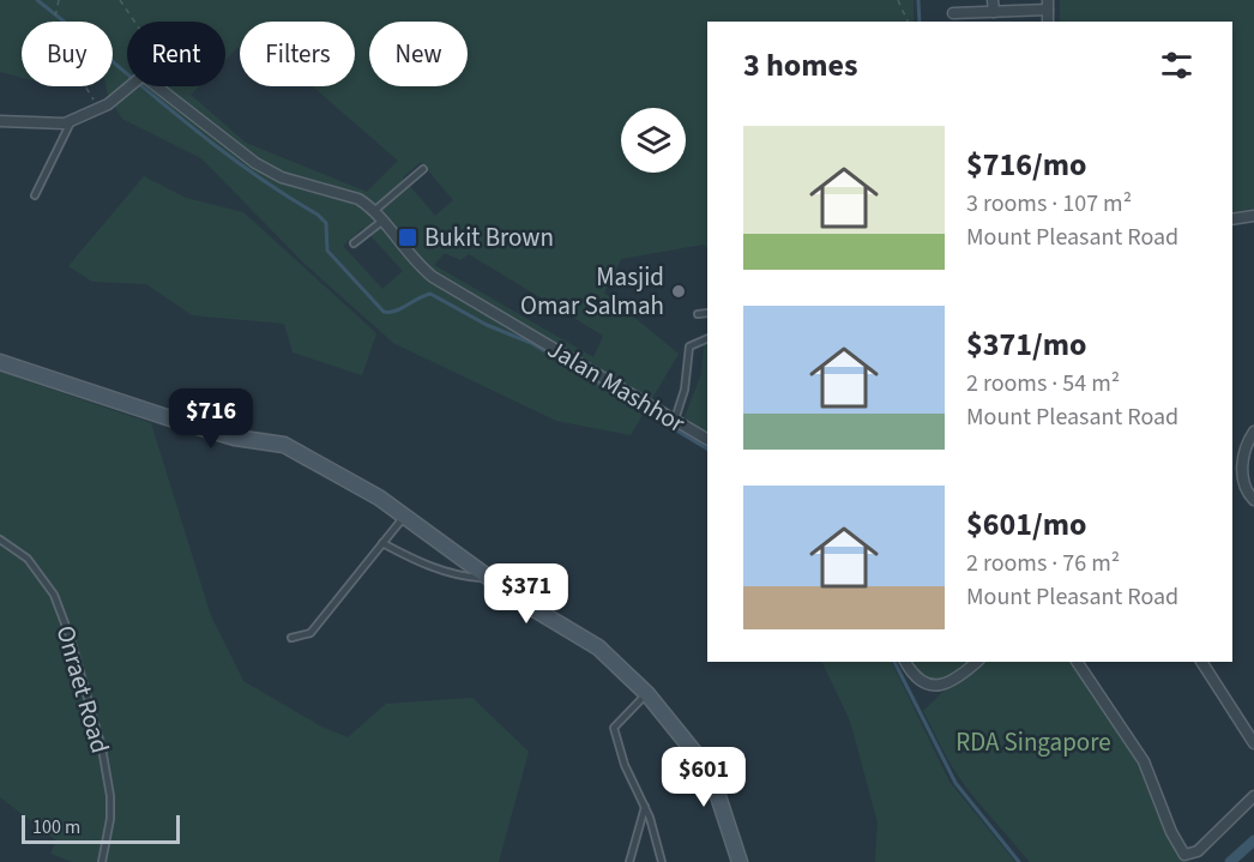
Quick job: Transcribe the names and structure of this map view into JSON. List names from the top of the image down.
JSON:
{
  "streets": {
    "street": ["Jalan Mashhor"],
    "lane": ["Onraet Road"]
  },
  "parks": ["RDA Singapore"],
  "places": {
    "transit": ["Bukit Brown"],
    "other": ["Masjid Omar Salmah"]
  },
  "scale_bar": "100 m",
  "page": {
    "chip": [
      "Buy",
      "Rent",
      "Filters",
      "New"
    ],
    "heading": "3 homes",
    "list": [
      {
        "name": "$716/mo",
        "note": "3 rooms · 107 m² · Mount Pleasant Road"
      },
      {
        "name": "$371/mo",
        "note": "2 rooms · 54 m² · Mount Pleasant Road"
      },
      {
        "name": "$601/mo",
        "note": "2 rooms · 76 m² · Mount Pleasant Road"
      }
    ],
    "price": ["$716", "$371", "$601"],
    "scale": "100 m"
  }
}
